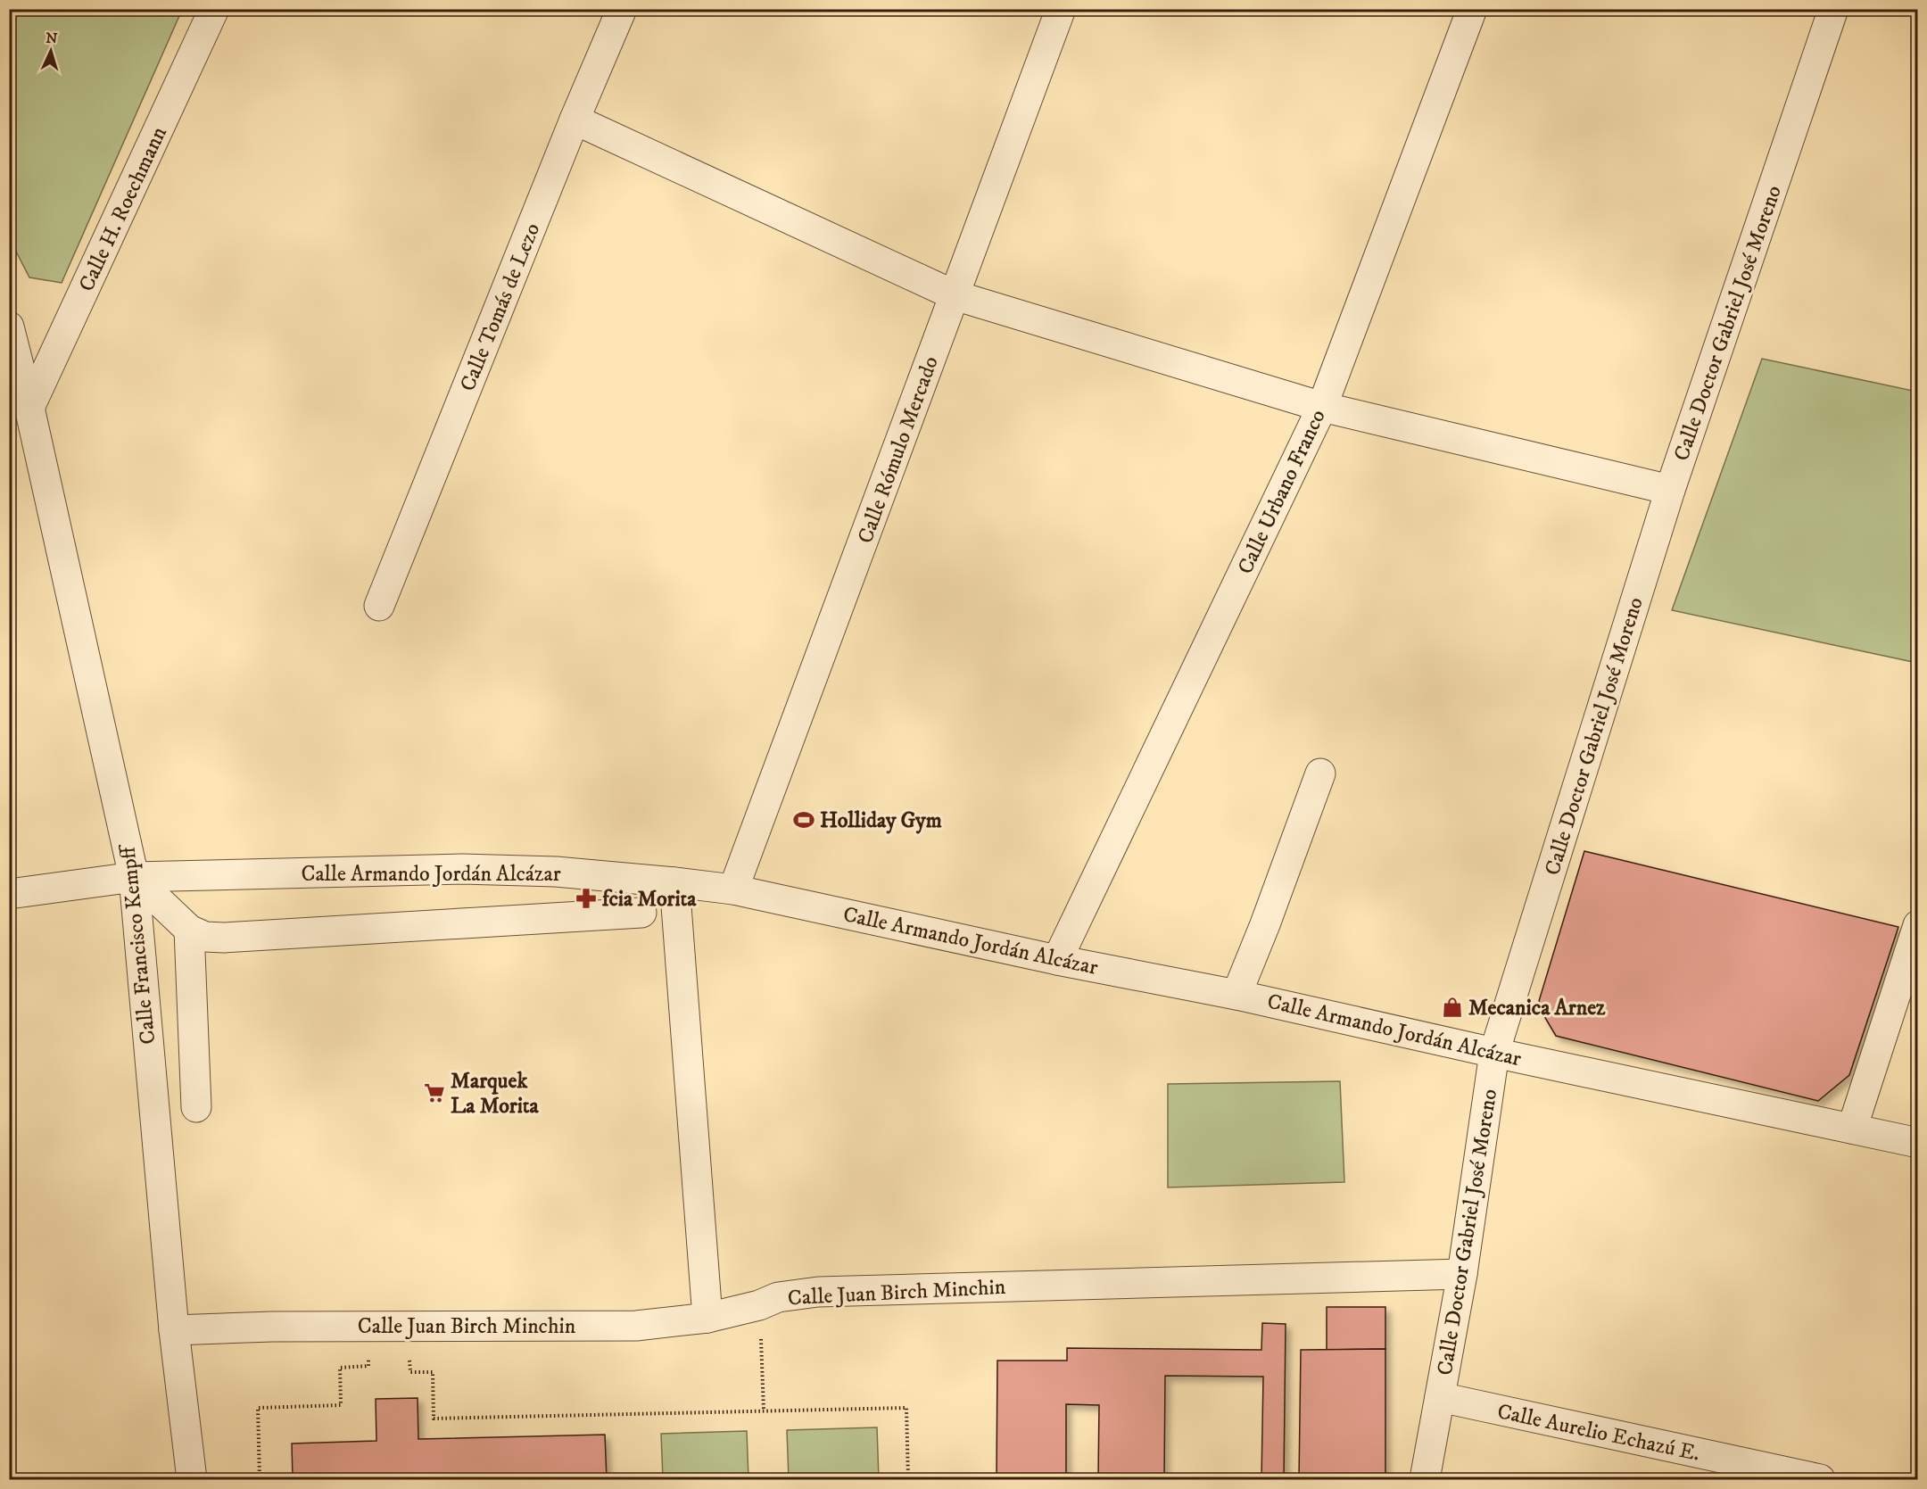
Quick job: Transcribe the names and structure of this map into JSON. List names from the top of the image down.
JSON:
{
  "streets": {
    "street": [
      "Calle H. Roechmann",
      "Calle Tomás de Lezo",
      "Calle Doctor Gabriel José Moreno",
      "Calle Rómulo Mercado",
      "Calle Urbano Franco",
      "Calle Armando Jordán Alcázar",
      "Calle Francisco Kempff",
      "Calle Juan Birch Minchin",
      "Calle Aurelio Echazú E."
    ]
  },
  "crossings": [
    ["Calle H. Roechmann", "Calle Francisco Kempff"],
    ["Calle Doctor Gabriel José Moreno", "Calle Armando Jordán Alcázar"],
    ["Calle Doctor Gabriel José Moreno", "Calle Juan Birch Minchin"],
    ["Calle Doctor Gabriel José Moreno", "Calle Aurelio Echazú E."],
    ["Calle Rómulo Mercado", "Calle Armando Jordán Alcázar"],
    ["Calle Urbano Franco", "Calle Armando Jordán Alcázar"],
    ["Calle Armando Jordán Alcázar", "Calle Francisco Kempff"],
    ["Calle Francisco Kempff", "Calle Juan Birch Minchin"]
  ],
  "places": {
    "sports": ["Holliday Gym"],
    "pharmacy": ["fcia Morita"],
    "shop": ["Mecanica Arnez"],
    "supermarket": ["Marquek La Morita"]
  },
  "north": "top"
}
